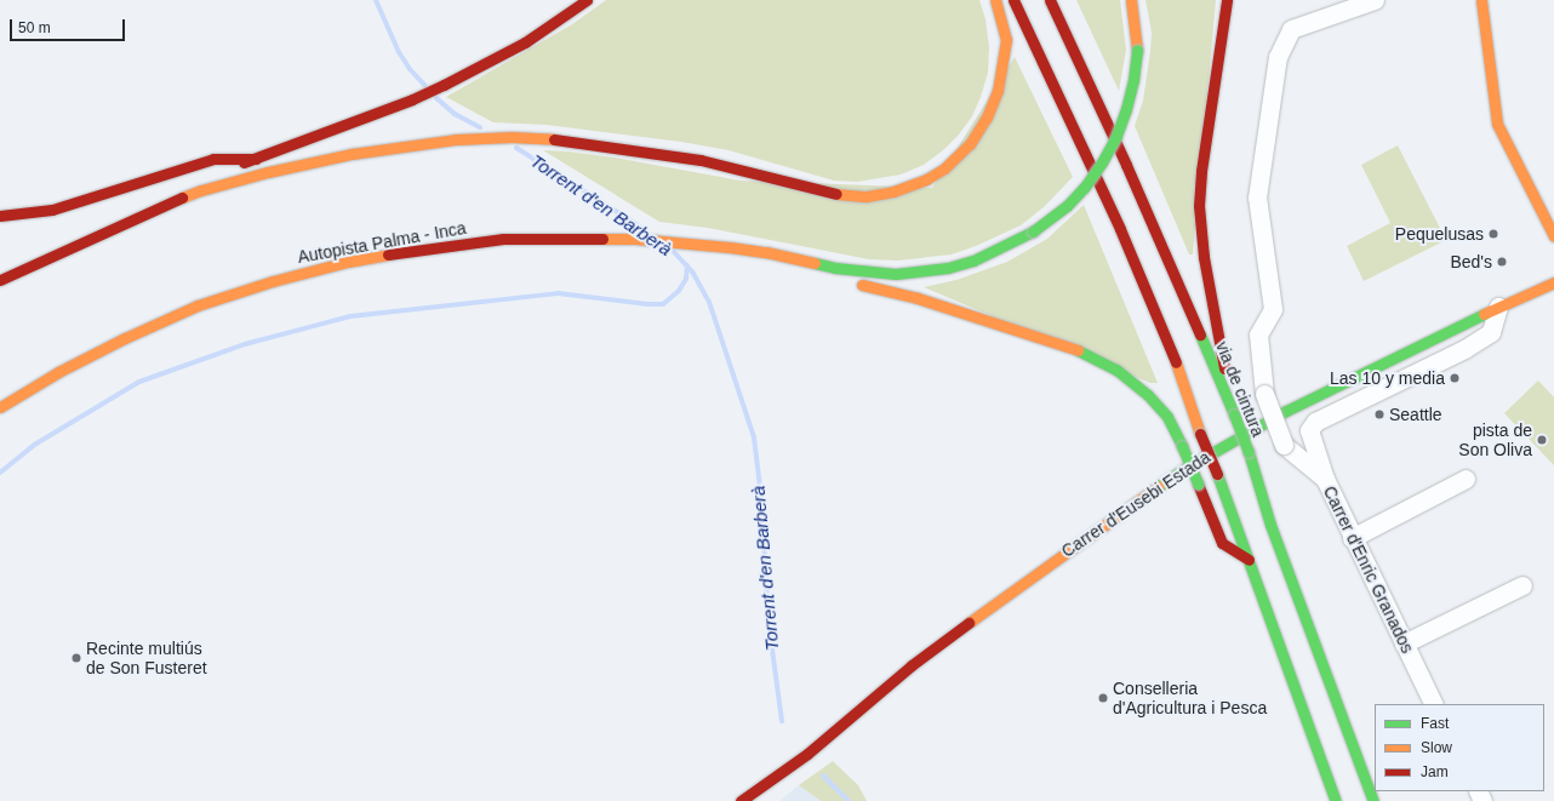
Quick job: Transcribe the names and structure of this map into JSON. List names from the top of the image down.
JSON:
{
  "streets": {
    "main road": ["Autopista Palma - Inca", "via de cintura", "Carrer d'Eusebi Estada"],
    "street": ["Carrer d'Enric Granados"]
  },
  "crossings": [
    ["Carrer d'Eusebi Estada", "Carrer d'Enric Granados"]
  ],
  "water": ["Torrent d'en Barberà"],
  "places": [
    "Pequelusas",
    "Bed's",
    "Las 10 y media",
    "Seattle",
    "pista de Son Oliva",
    "Recinte multiús de Son Fusteret",
    "Conselleria d'Agricultura i Pesca"
  ],
  "legend": ["Fast", "Slow", "Jam"],
  "scale_bar": "50 m"
}
